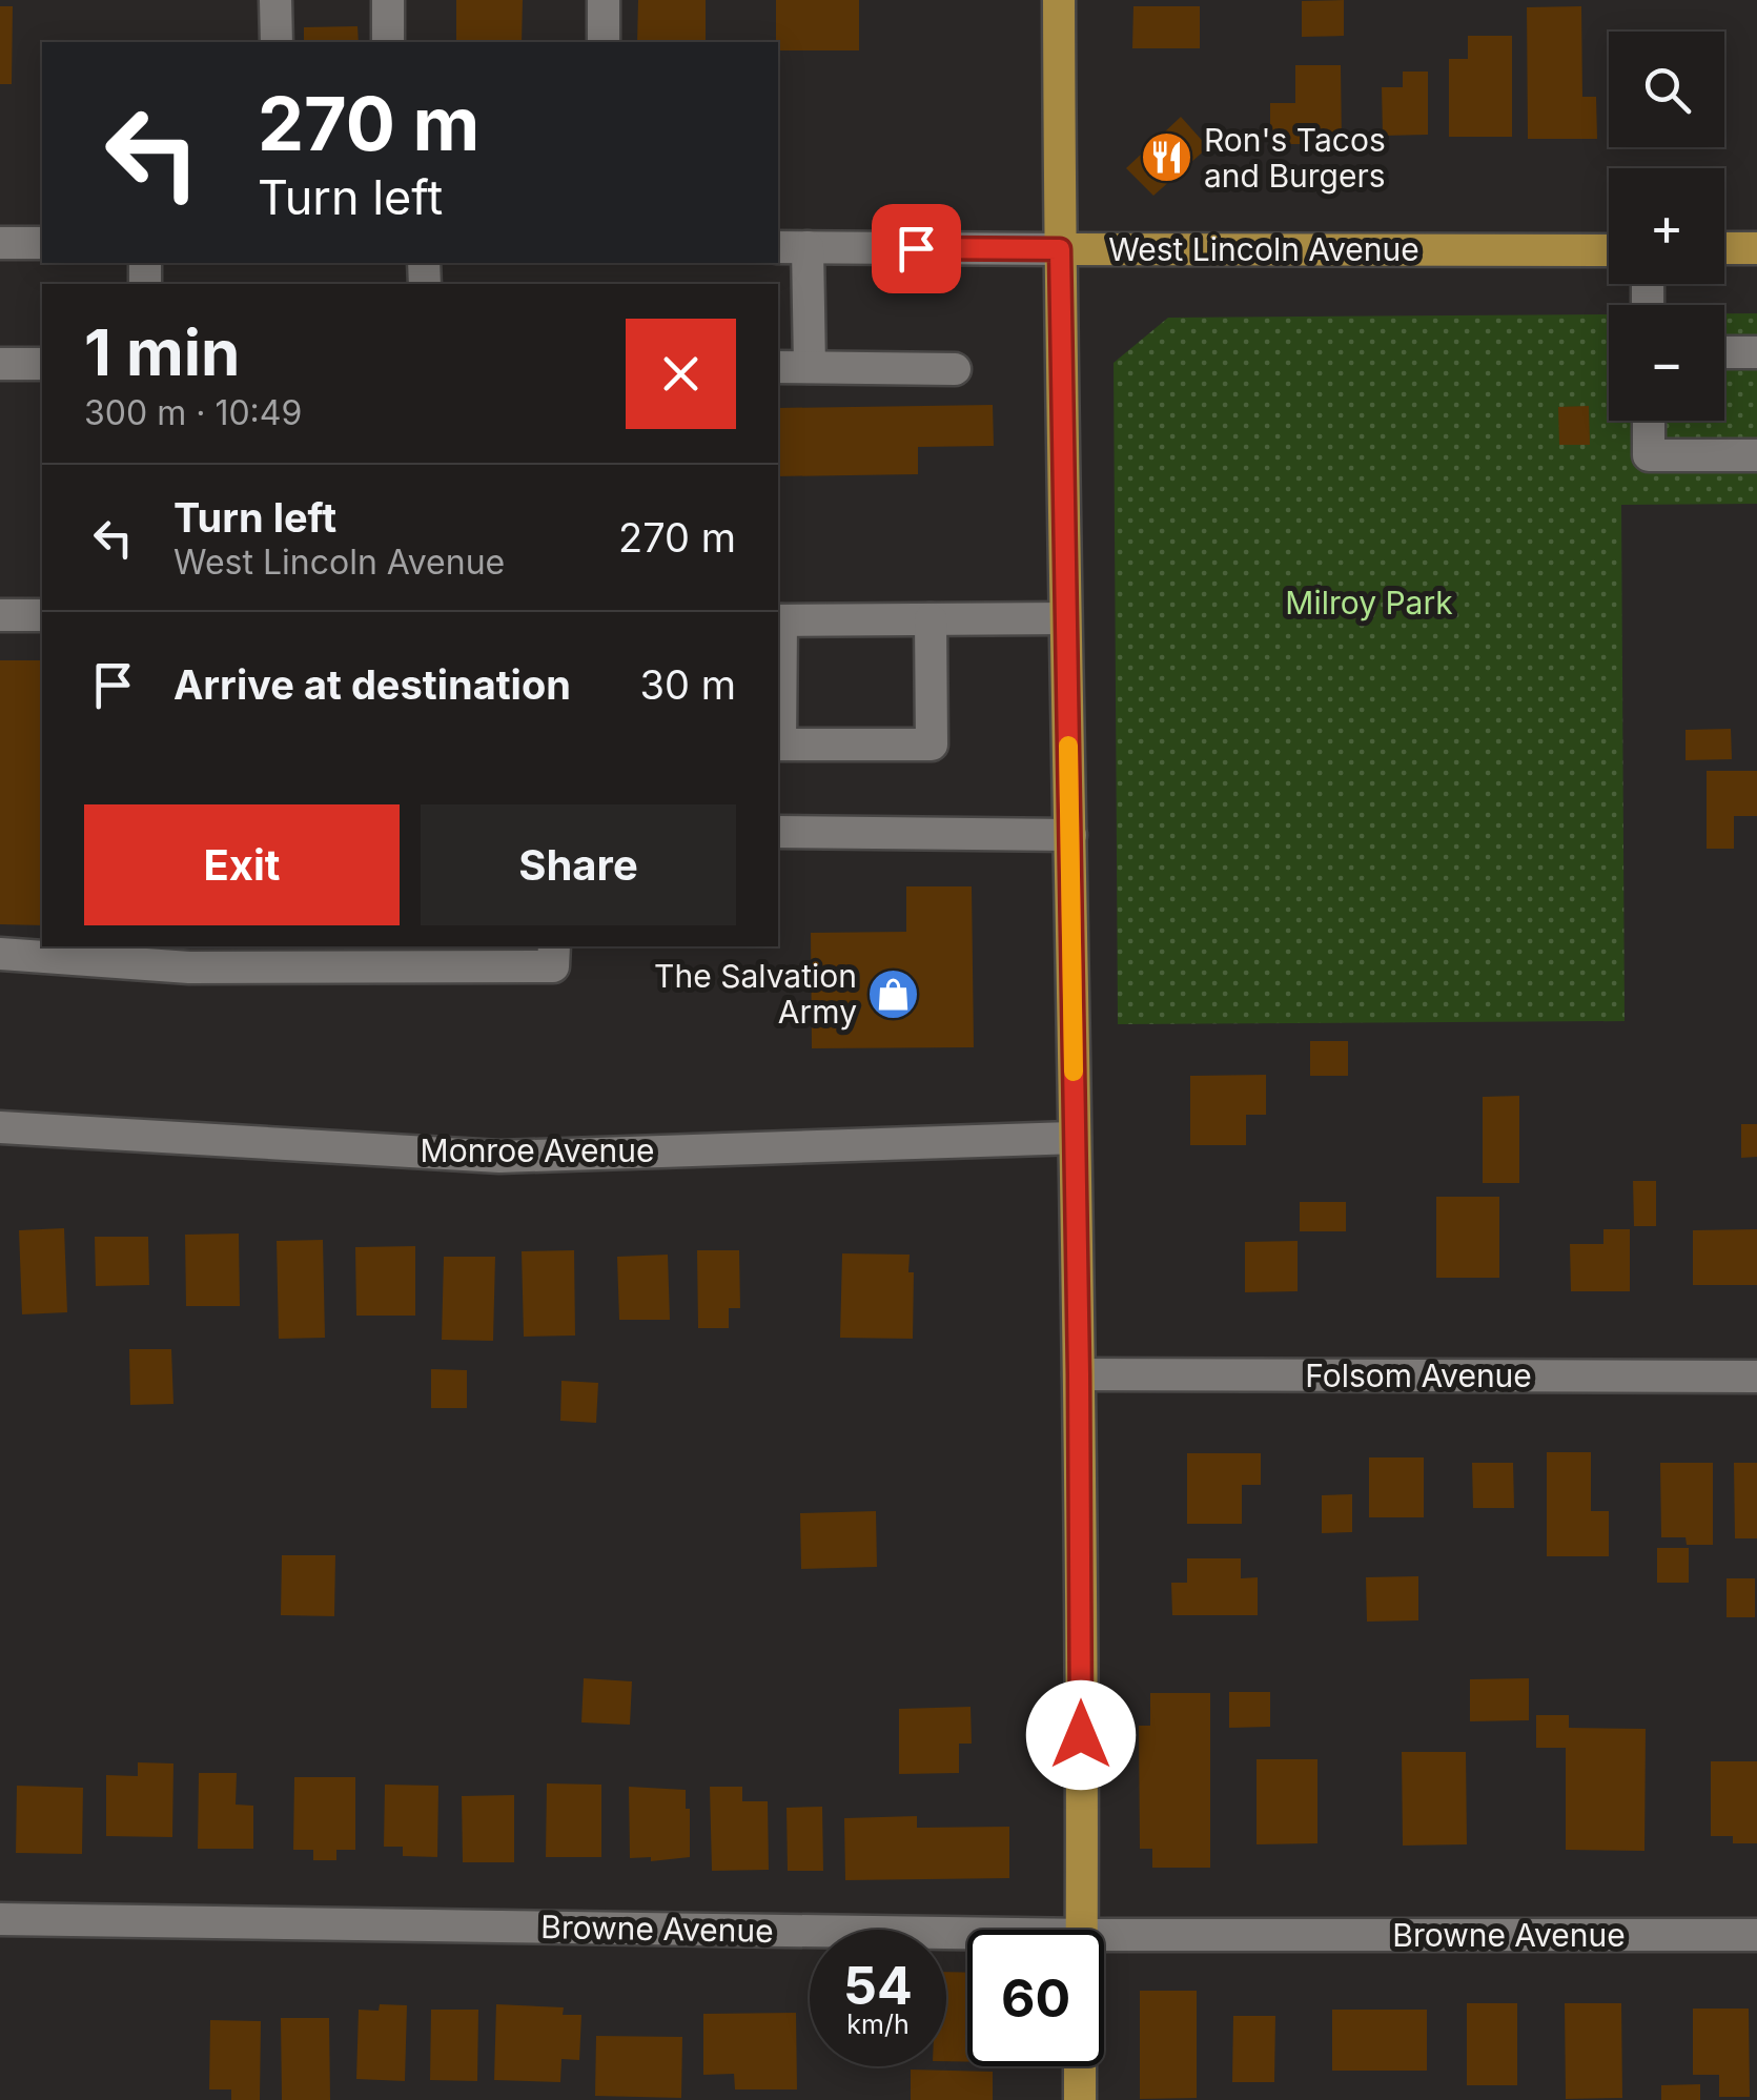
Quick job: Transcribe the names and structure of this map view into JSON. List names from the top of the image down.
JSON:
{
  "streets": {
    "main road": ["West Lincoln Avenue"],
    "street": ["Monroe Avenue", "Folsom Avenue", "Browne Avenue"]
  },
  "parks": ["Milroy Park"],
  "places": {
    "restaurant": ["Ron's Tacos and Burgers"],
    "shop": ["The Salvation Army"]
  },
  "page": {
    "map_buttons": ["+", "−"],
    "turn": ["270 m", "Turn left"],
    "heading": ["1 min", "300 m · 10:49"],
    "list": [
      {
        "name": "Turn left",
        "note": "West Lincoln Avenue",
        "value": "270 m"
      },
      {
        "name": "Arrive at destination",
        "value": "30 m"
      }
    ],
    "buttons": ["Exit", "Share"],
    "speed": "54 km/h",
    "limit": "60"
  }
}
